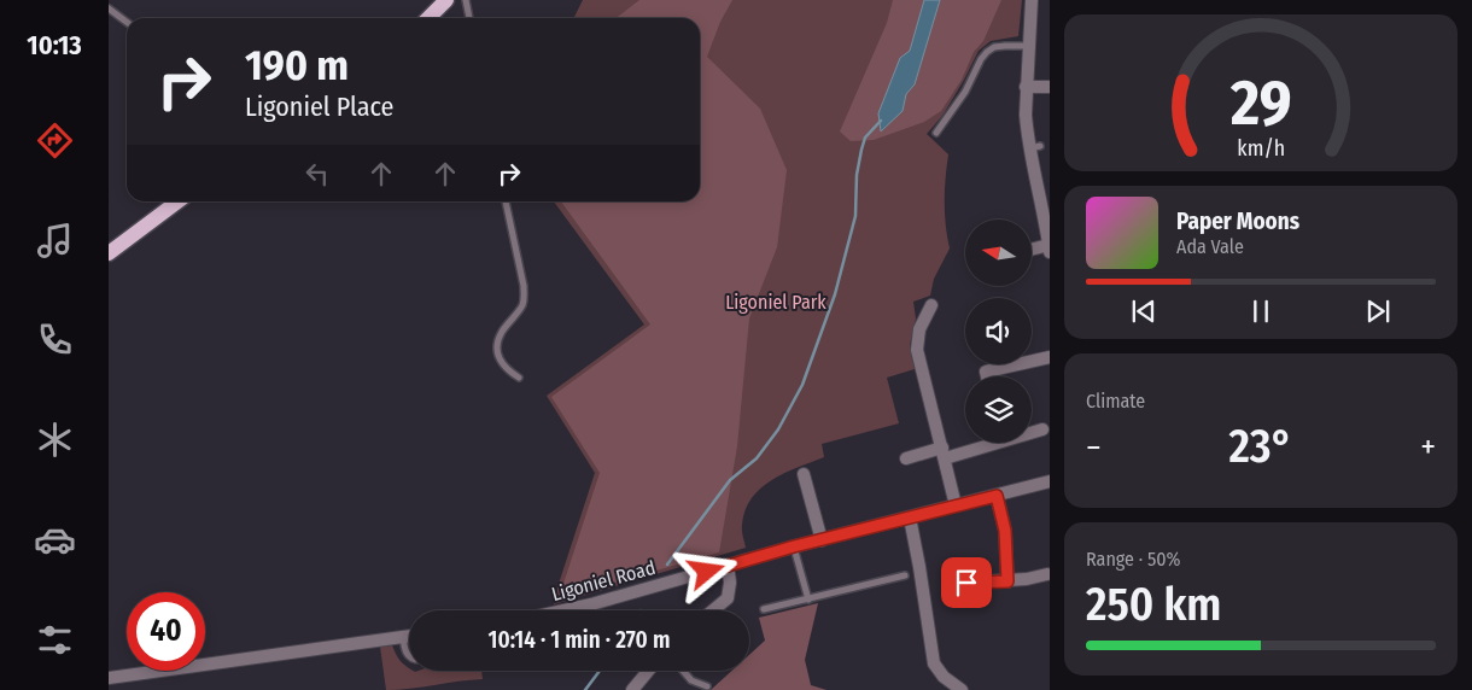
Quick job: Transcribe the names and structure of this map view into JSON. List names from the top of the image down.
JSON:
{
  "streets": {
    "street": ["Ligoniel Road"]
  },
  "parks": ["Ligoniel Park"],
  "north": "left",
  "page": {
    "tabs": "10:13",
    "turn": ["190 m", "Ligoniel Place"],
    "song": ["Paper Moons", "Ada Vale"],
    "tile": [
      "Climate",
      ["Range · 50%", "250 km"]
    ],
    "heat": ["−", "23°", "+"],
    "limit": "40",
    "trip": "10:14 · 1 min · 270 m",
    "gauge": ["29", "km/h"]
  }
}
